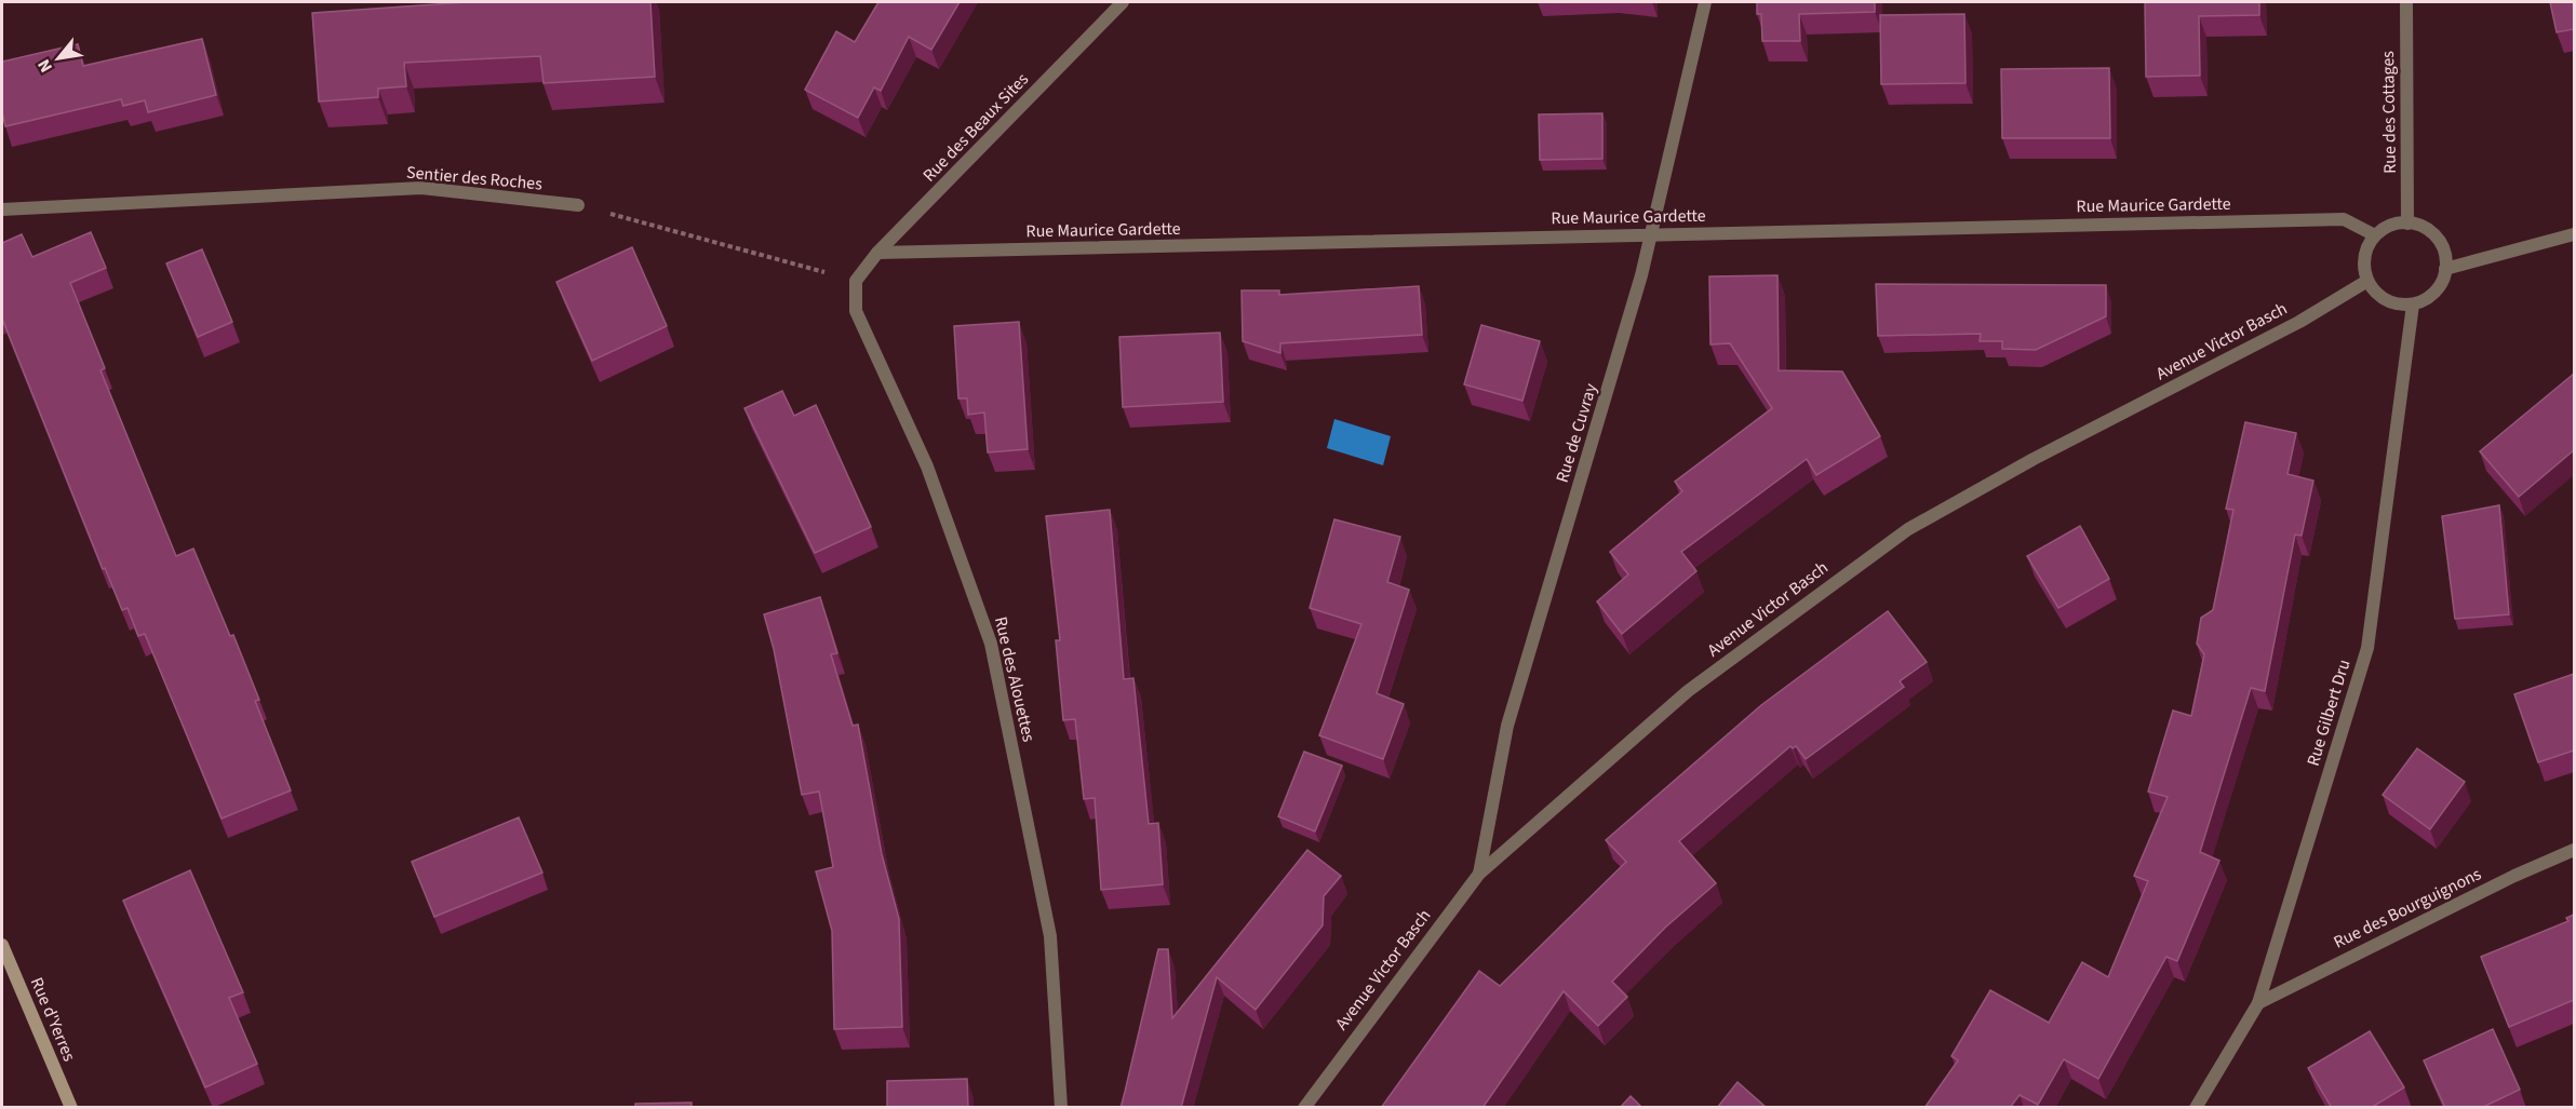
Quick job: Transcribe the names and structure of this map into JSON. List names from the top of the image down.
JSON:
{
  "streets": {
    "street": [
      "Rue des Cottages",
      "Rue des Beaux Sites",
      "Sentier des Roches",
      "Rue Maurice Gardette",
      "Avenue Victor Basch",
      "Rue de Cuvray",
      "Rue des Alouettes",
      "Rue Gilbert Dru",
      "Rue des Bourguignons",
      "Rue d'Yerres"
    ]
  },
  "crossings": [
    ["Rue des Cottages", "Rue Maurice Gardette"],
    ["Rue des Cottages", "Avenue Victor Basch"],
    ["Rue des Cottages", "Rue Gilbert Dru"],
    ["Rue des Beaux Sites", "Rue Maurice Gardette"],
    ["Rue des Beaux Sites", "Rue des Alouettes"],
    ["Rue Maurice Gardette", "Avenue Victor Basch"],
    ["Rue Maurice Gardette", "Rue de Cuvray"],
    ["Rue Maurice Gardette", "Rue Gilbert Dru"],
    ["Avenue Victor Basch", "Rue de Cuvray"],
    ["Avenue Victor Basch", "Rue Gilbert Dru"],
    ["Rue Gilbert Dru", "Rue des Bourguignons"]
  ],
  "north": "bottom left"
}
